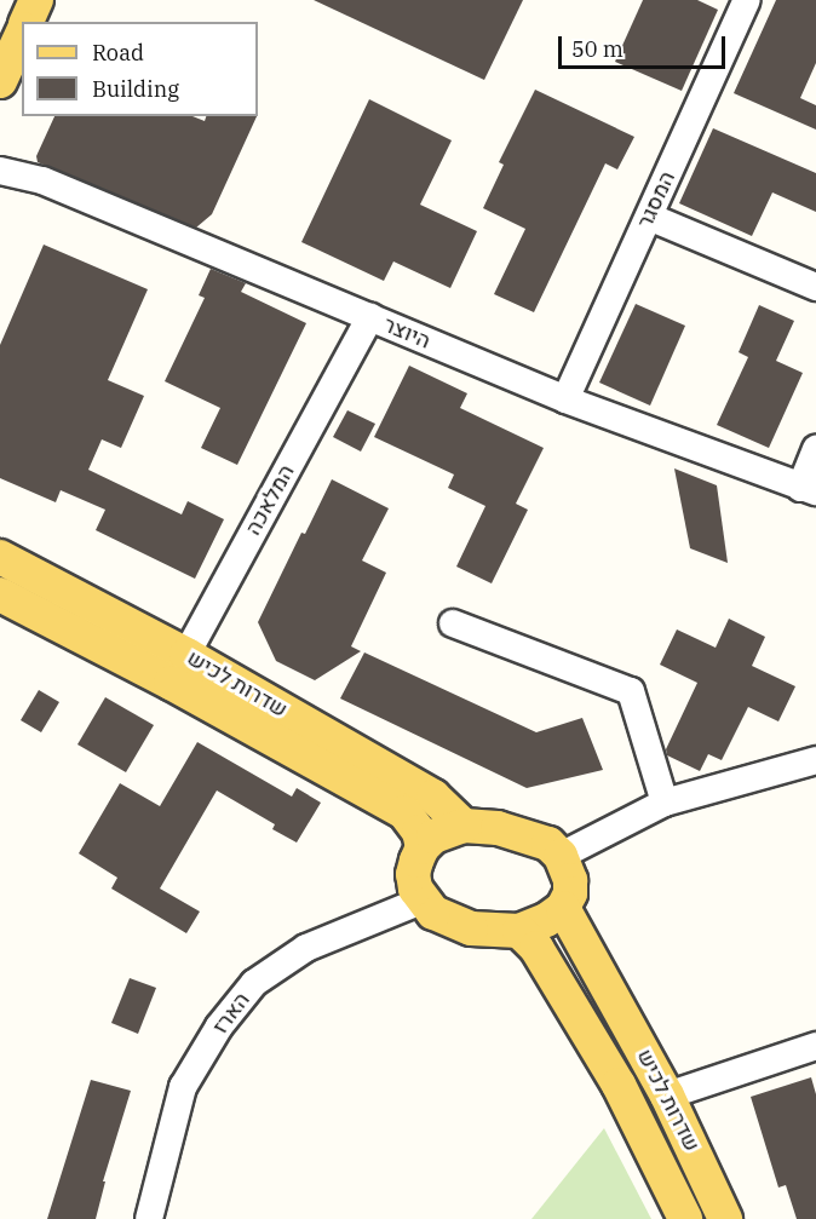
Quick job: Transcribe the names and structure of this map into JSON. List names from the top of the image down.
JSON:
{
  "streets": {
    "main road": ["שדרות לכיש"],
    "street": [
      "המסגר",
      "היוצר",
      "המלאכה",
      "הארז"
    ]
  },
  "crossings": [
    ["המסגר", "היוצר"],
    ["היוצר", "המלאכה"],
    ["המלאכה", "שדרות לכיש"],
    ["שדרות לכיש", "הארז"]
  ],
  "legend": ["Road", "Building"],
  "scale_bar": "50 m"
}
